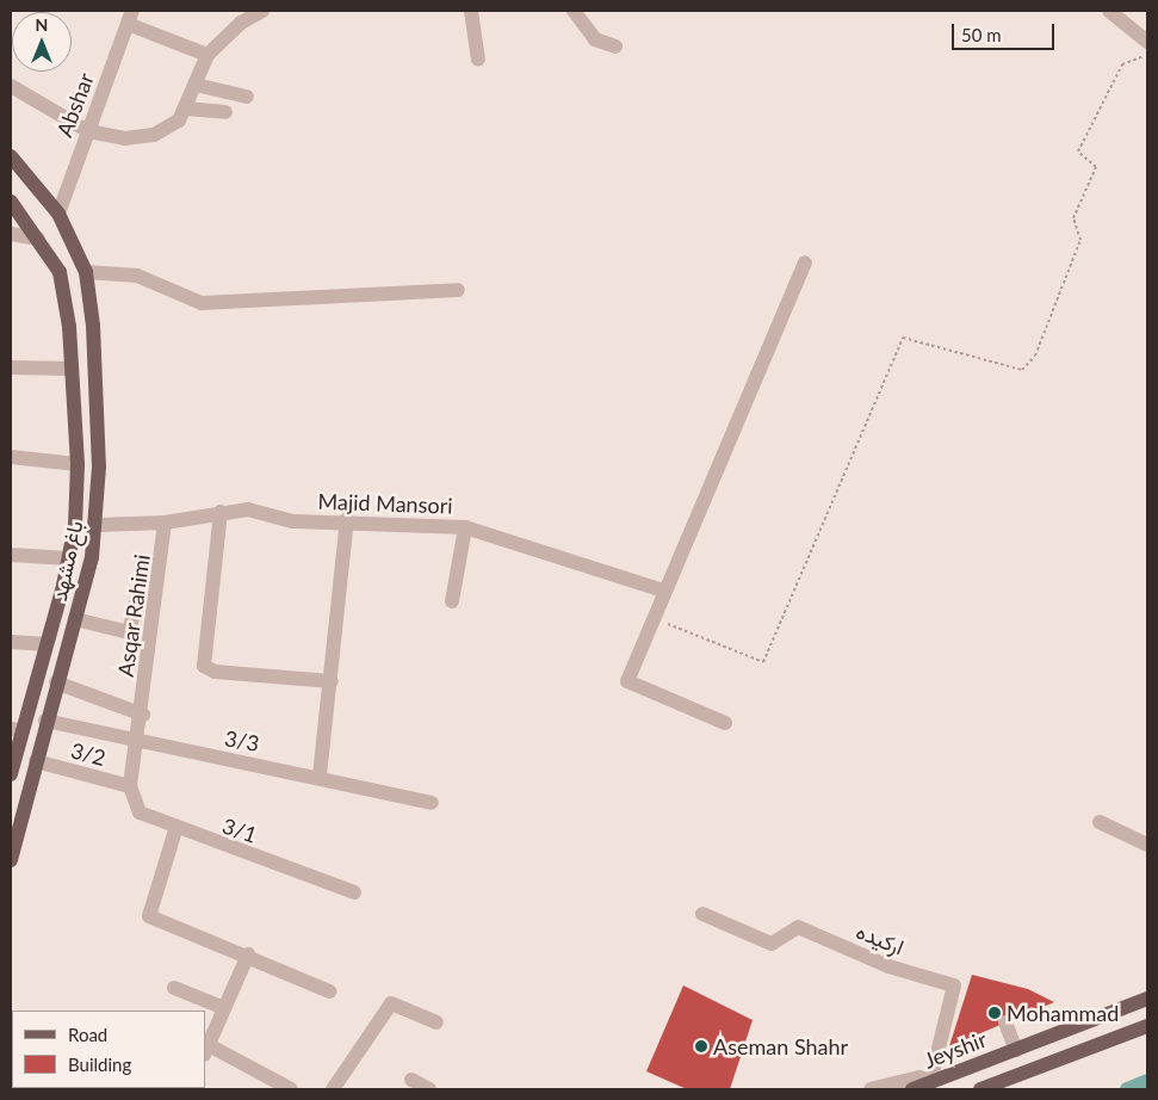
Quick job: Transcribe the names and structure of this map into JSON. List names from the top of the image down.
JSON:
{
  "streets": {
    "main road": ["باغ مشهد", "Jeyshir"],
    "street": [
      "Abshar",
      "Majid Mansori",
      "Asqar Rahimi",
      "3/3",
      "3/2",
      "3/1",
      "ارکیده"
    ]
  },
  "crossings": [
    ["Abshar", "باغ مشهد"],
    ["Majid Mansori", "باغ مشهد"],
    ["Majid Mansori", "Asqar Rahimi"],
    ["باغ مشهد", "3/3"],
    ["باغ مشهد", "3/2"],
    ["Asqar Rahimi", "3/3"],
    ["Asqar Rahimi", "3/2"],
    ["Asqar Rahimi", "3/1"],
    ["3/2", "3/1"],
    ["ارکیده", "Jeyshir"]
  ],
  "places": ["Mohammad", "Aseman Shahr"],
  "legend": ["Road", "Building"],
  "scale_bar": "50 m",
  "north": "top"
}
